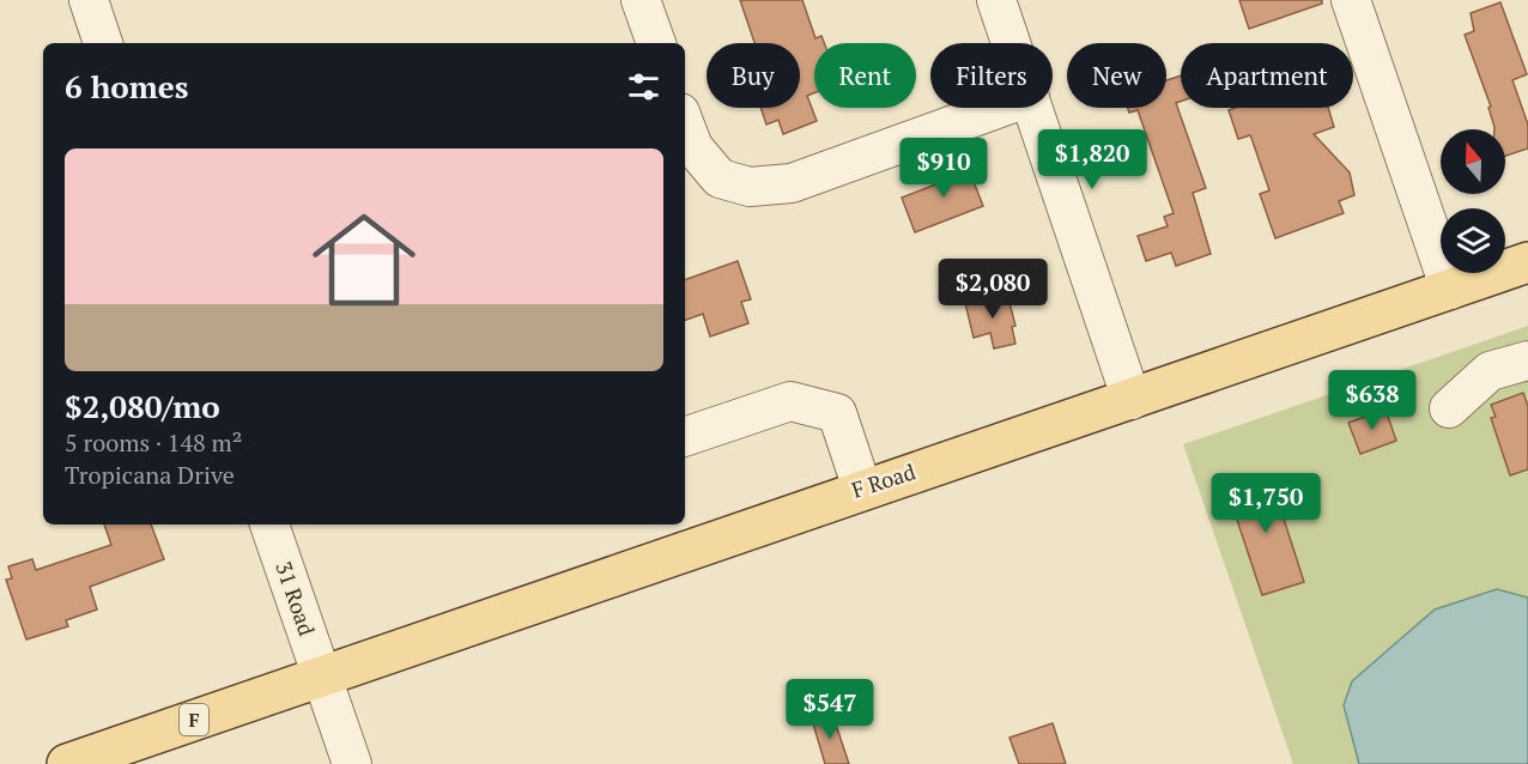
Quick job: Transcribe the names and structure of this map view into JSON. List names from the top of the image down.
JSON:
{
  "streets": {
    "main road": ["F Road", "F"],
    "street": ["31 Road"]
  },
  "crossings": [
    ["F Road", "31 Road"],
    ["F Road", "F"],
    ["31 Road", "F"]
  ],
  "north": "top",
  "page": {
    "chip": [
      "Buy",
      "Rent",
      "Filters",
      "New",
      "Apartment"
    ],
    "heading": "6 homes",
    "price": [
      "$1,820",
      "$910",
      "$2,080",
      "$638",
      "$1,750",
      "$547"
    ],
    "list": [
      {
        "name": "$2,080/mo",
        "note": "5 rooms · 148 m² · Tropicana Drive"
      }
    ]
  }
}
